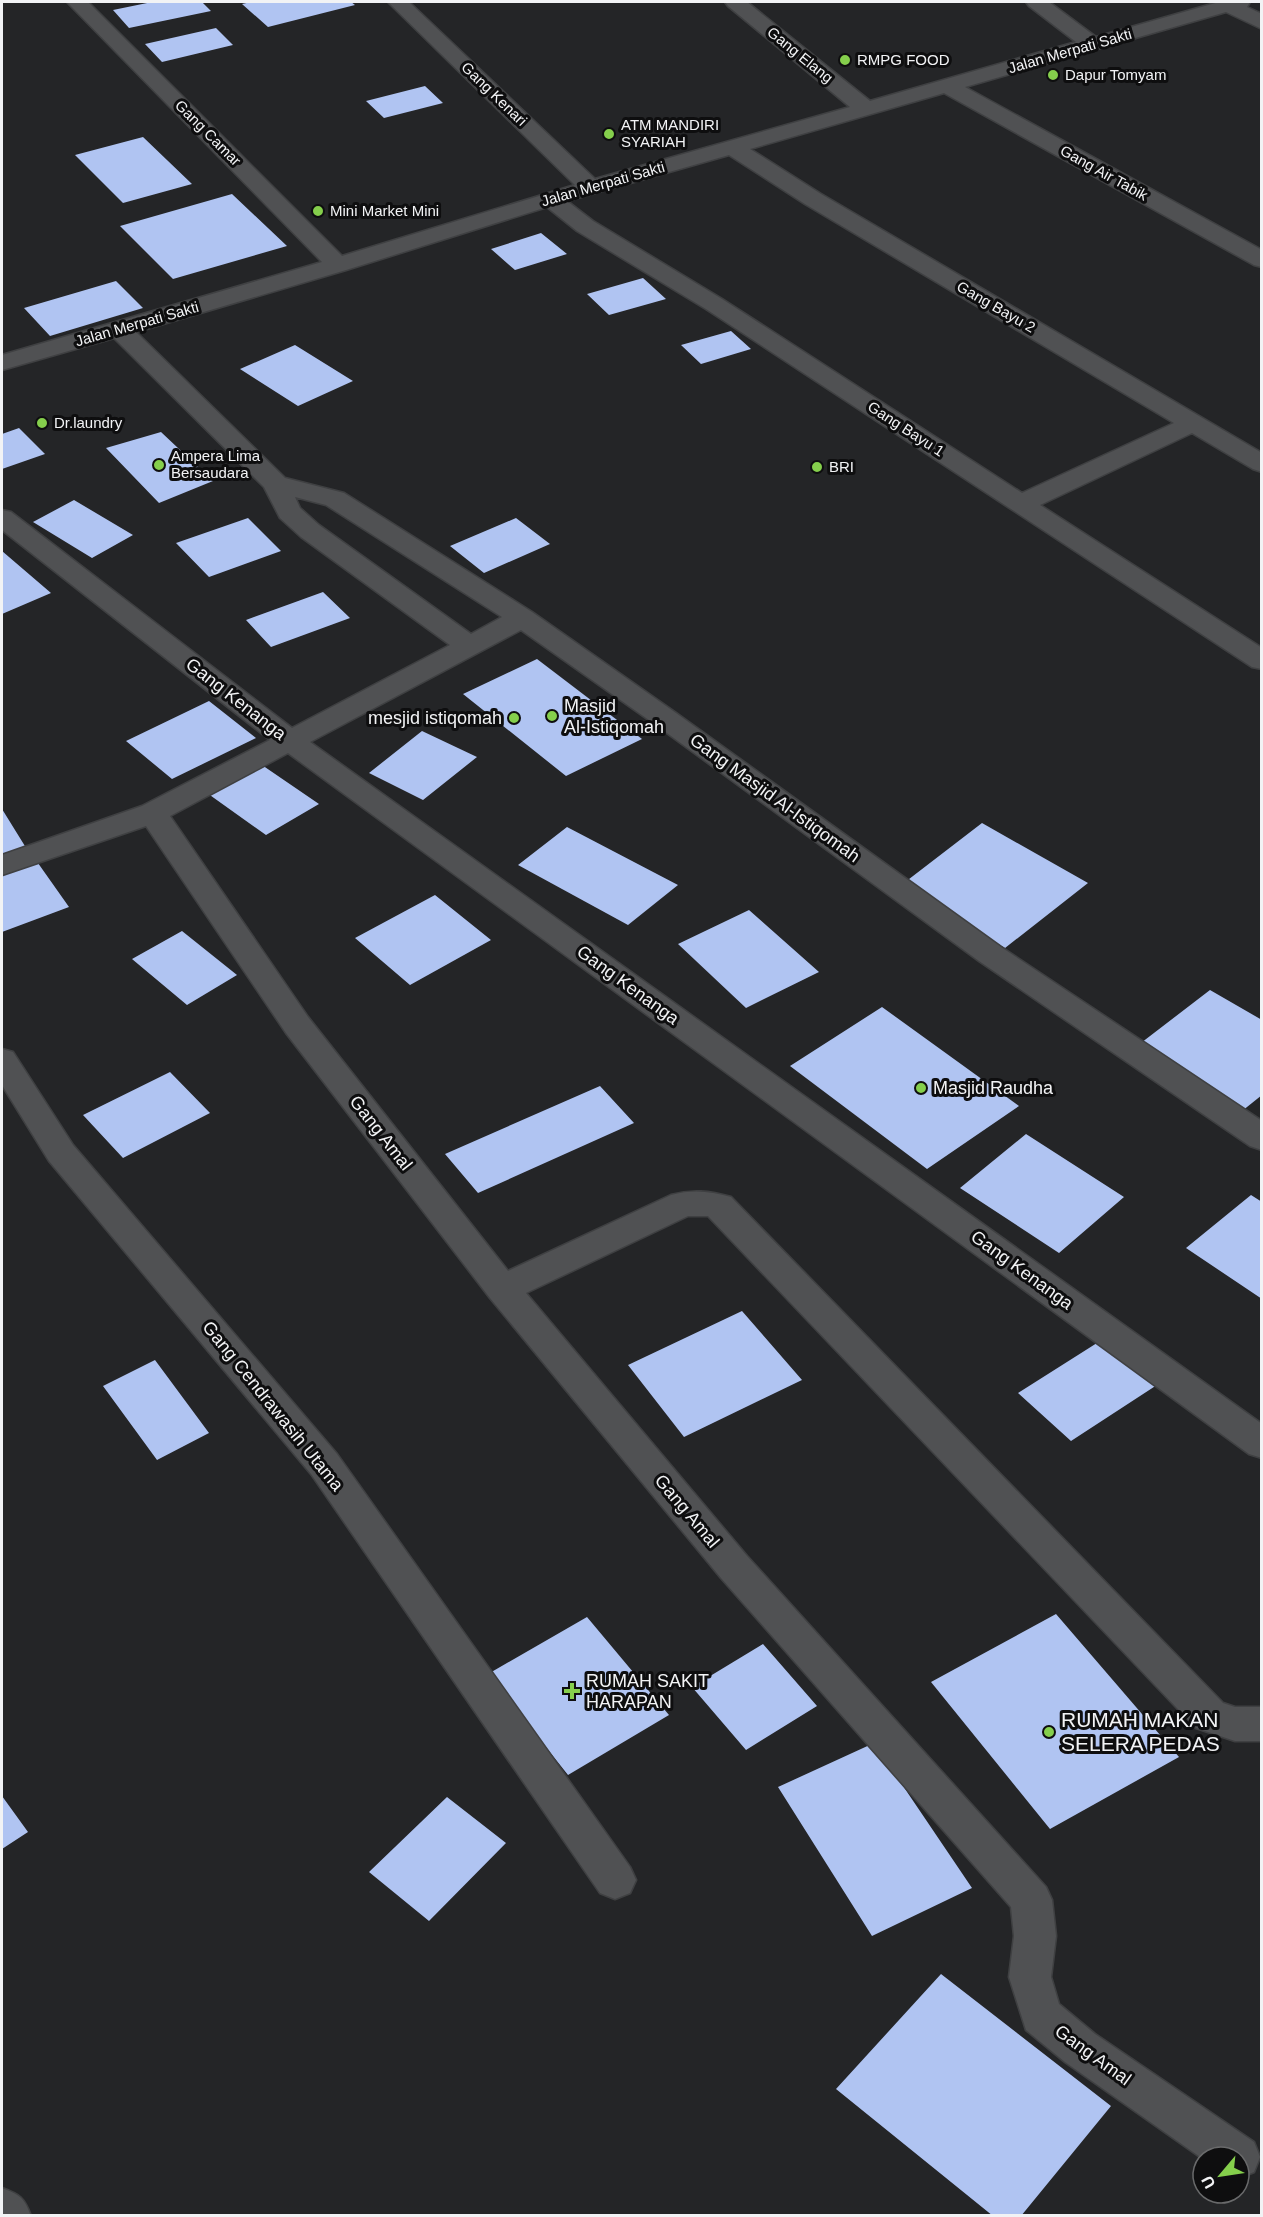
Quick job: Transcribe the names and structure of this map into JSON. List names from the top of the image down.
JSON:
{
  "streets": {
    "street": [
      "Jalan Merpati Sakti",
      "Gang Elang",
      "Gang Kenari",
      "Gang Camar",
      "Gang Air Tabik",
      "Gang Bayu 2",
      "Gang Bayu 1",
      "Gang Kenanga",
      "Gang Masjid Al-Istiqomah",
      "Gang Amal",
      "Gang Cendrawasih Utama"
    ]
  },
  "crossings": [
    ["Jalan Merpati Sakti", "Gang Elang"],
    ["Jalan Merpati Sakti", "Gang Kenari"],
    ["Jalan Merpati Sakti", "Gang Camar"],
    ["Jalan Merpati Sakti", "Gang Air Tabik"],
    ["Jalan Merpati Sakti", "Gang Bayu 2"],
    ["Jalan Merpati Sakti", "Gang Bayu 1"]
  ],
  "places": {
    "other": [
      "RMPG FOOD",
      "Dapur Tomyam",
      "ATM MANDIRI SYARIAH",
      "Mini Market Mini",
      "Dr.laundry",
      "Ampera Lima Bersaudara",
      "BRI",
      "Masjid Al-Istiqomah",
      "mesjid istiqomah",
      "Masjid Raudha",
      "RUMAH MAKAN SELERA PEDAS"
    ],
    "health": ["RUMAH SAKIT HARAPAN"]
  },
  "north": "bottom left"
}
